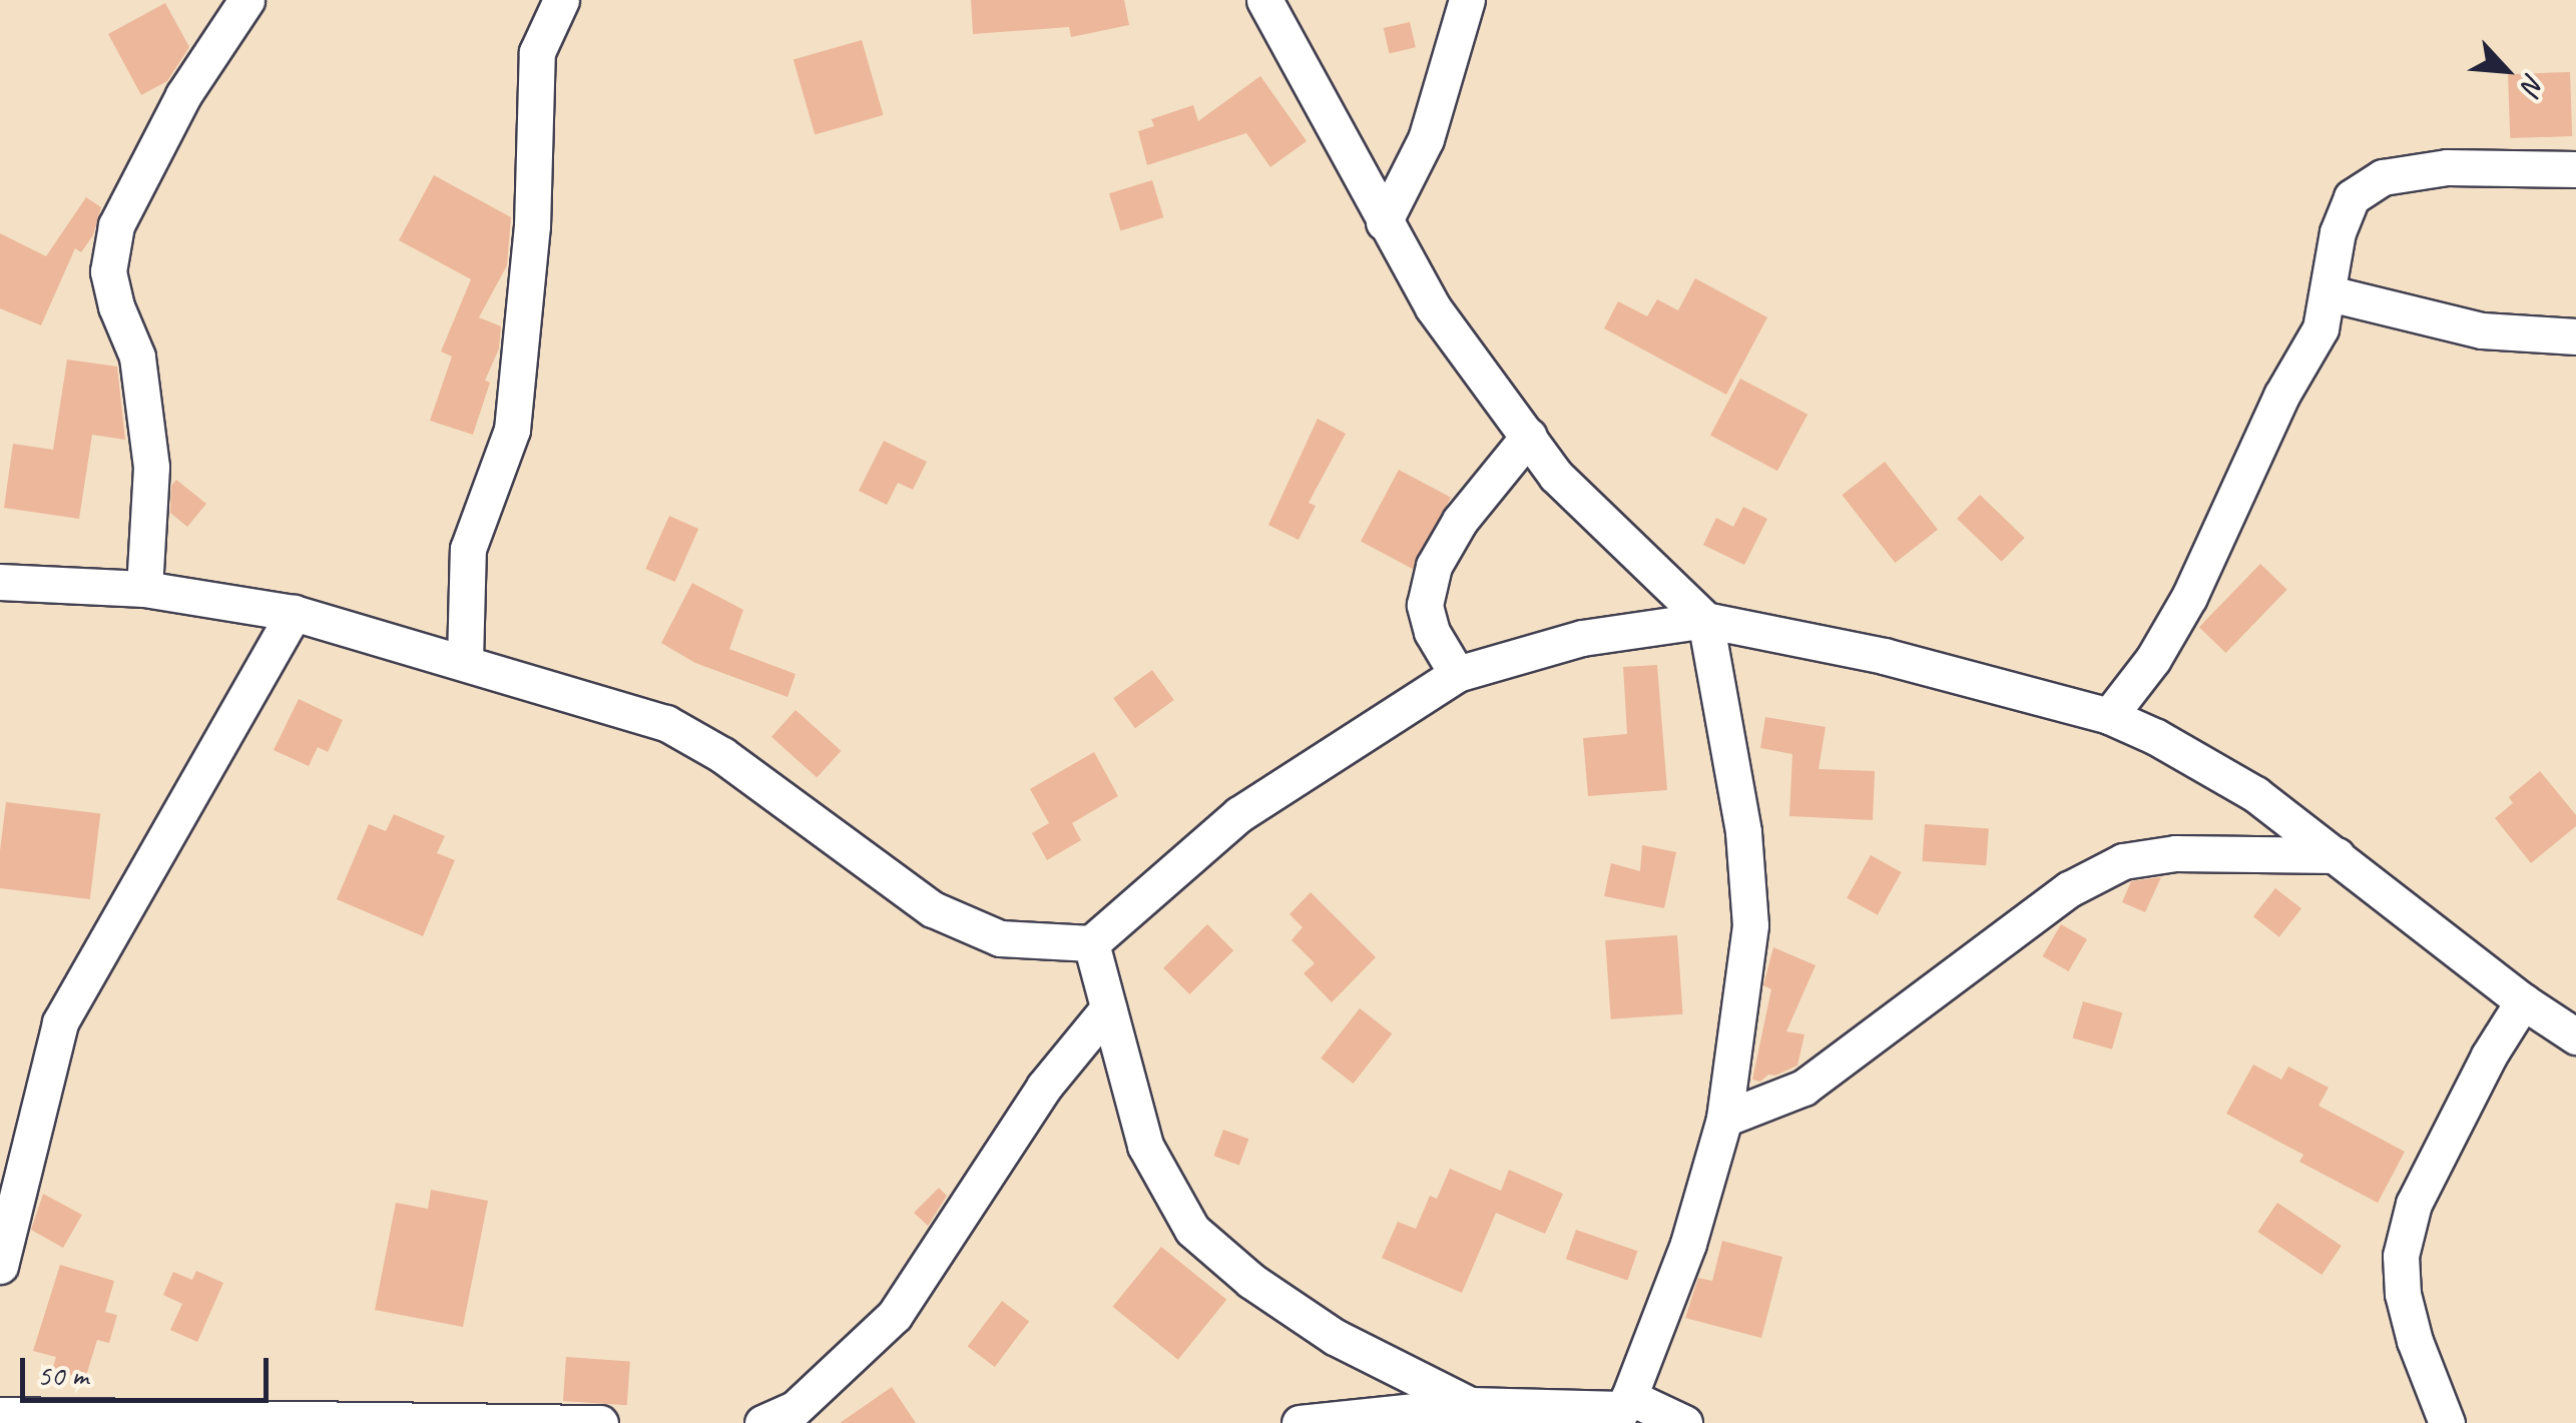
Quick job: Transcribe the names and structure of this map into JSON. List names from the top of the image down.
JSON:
{
  "scale_bar": "50 m",
  "north": "bottom right"
}
